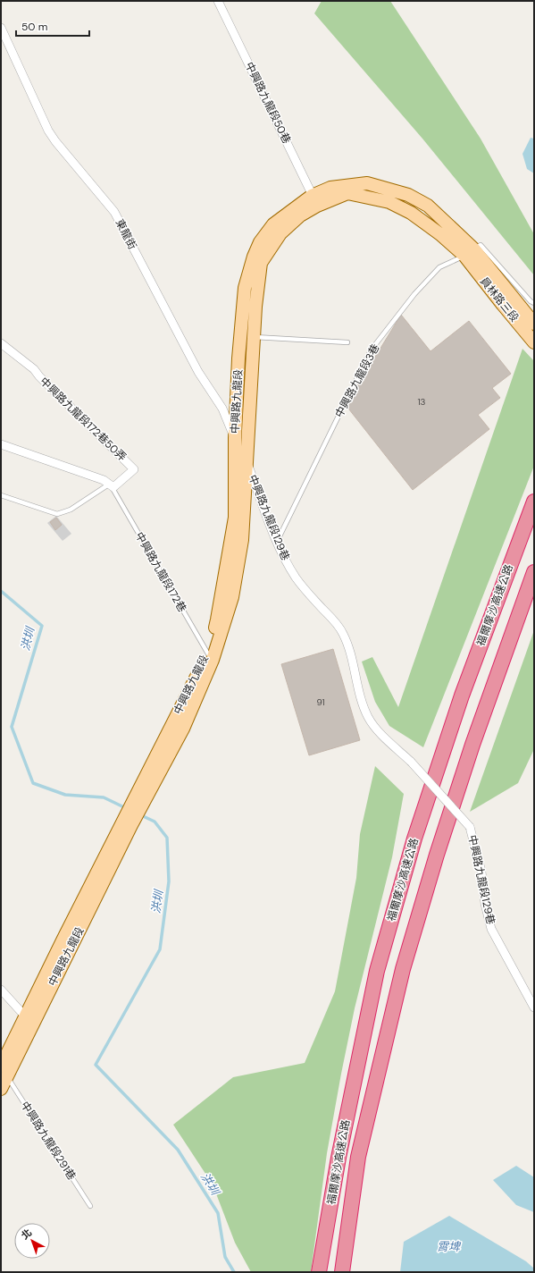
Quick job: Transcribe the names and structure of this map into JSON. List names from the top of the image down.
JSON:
{
  "streets": {
    "highway": ["福爾摩沙高速公路"],
    "main road": ["員林路三段", "中興路九龍段"],
    "street": [
      "中興路九龍段50巷",
      "東龍街",
      "中興路九龍段172巷50弄",
      "中興路九龍段129巷"
    ],
    "lane": ["中興路九龍段3巷", "中興路九龍段172巷", "中興路九龍段291巷"]
  },
  "crossings": [
    ["中興路九龍段50巷", "中興路九龍段"],
    ["東龍街", "中興路九龍段"],
    ["東龍街", "中興路九龍段129巷"],
    ["員林路三段", "中興路九龍段3巷"],
    ["員林路三段", "中興路九龍段"],
    ["中興路九龍段3巷", "中興路九龍段"],
    ["中興路九龍段3巷", "中興路九龍段129巷"],
    ["中興路九龍段", "中興路九龍段129巷"],
    ["中興路九龍段", "中興路九龍段172巷"],
    ["中興路九龍段", "中興路九龍段291巷"],
    ["中興路九龍段172巷50弄", "中興路九龍段172巷"]
  ],
  "water": ["洪圳", "霄埤"],
  "house_numbers": ["13", "91"],
  "scale_bar": "50 m",
  "north": "top left"
}
